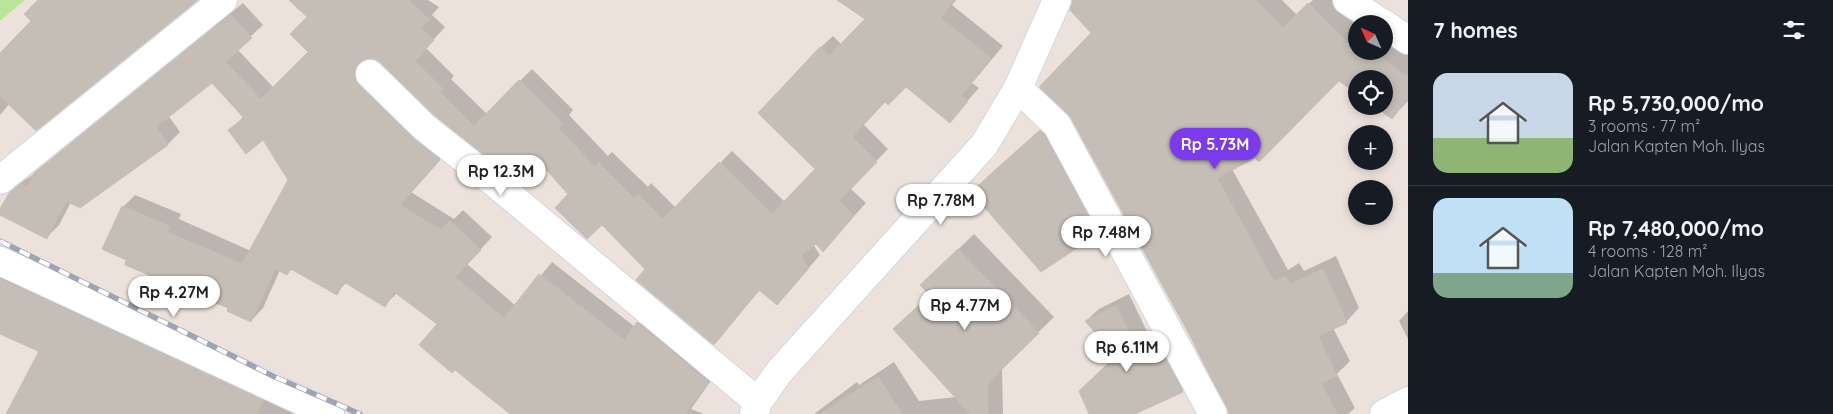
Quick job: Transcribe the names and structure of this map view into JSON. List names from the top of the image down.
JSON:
{
  "north": "top left",
  "page": {
    "heading": "7 homes",
    "map_buttons": ["+", "−"],
    "list": [
      {
        "name": "Rp 5,730,000/mo",
        "note": "3 rooms · 77 m² · Jalan Kapten Moh. Ilyas"
      },
      {
        "name": "Rp 7,480,000/mo",
        "note": "4 rooms · 128 m² · Jalan Kapten Moh. Ilyas"
      }
    ],
    "price": [
      "Rp 5.73M",
      "Rp 12.3M",
      "Rp 7.78M",
      "Rp 7.48M",
      "Rp 4.27M",
      "Rp 4.77M",
      "Rp 6.11M"
    ]
  }
}
